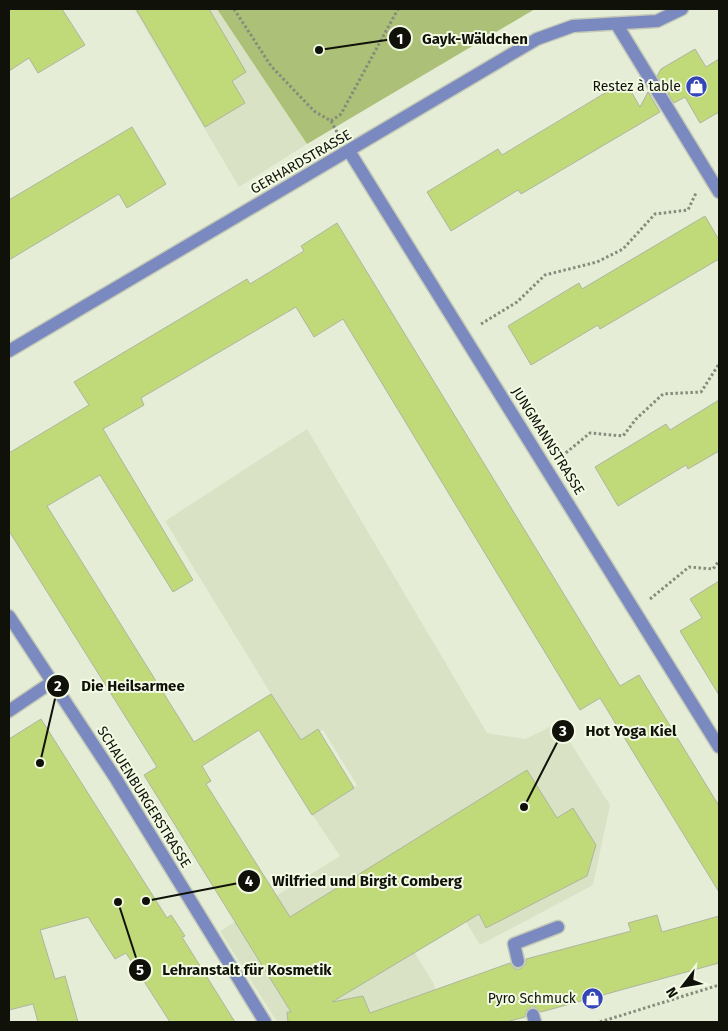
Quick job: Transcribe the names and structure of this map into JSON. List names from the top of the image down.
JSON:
{
  "streets": {
    "street": ["GERHARDSTRASSE", "JUNGMANNSTRASSE", "SCHAUENBURGERSTRASSE"]
  },
  "crossings": [
    ["GERHARDSTRASSE", "JUNGMANNSTRASSE"]
  ],
  "places": {
    "other": [
      "Gayk-Wäldchen",
      "Die Heilsarmee",
      "Hot Yoga Kiel",
      "Wilfried und Birgit Comberg",
      "Lehranstalt für Kosmetik"
    ],
    "shop": ["Restez à table", "Pyro Schmuck"]
  },
  "north": "bottom left"
}
